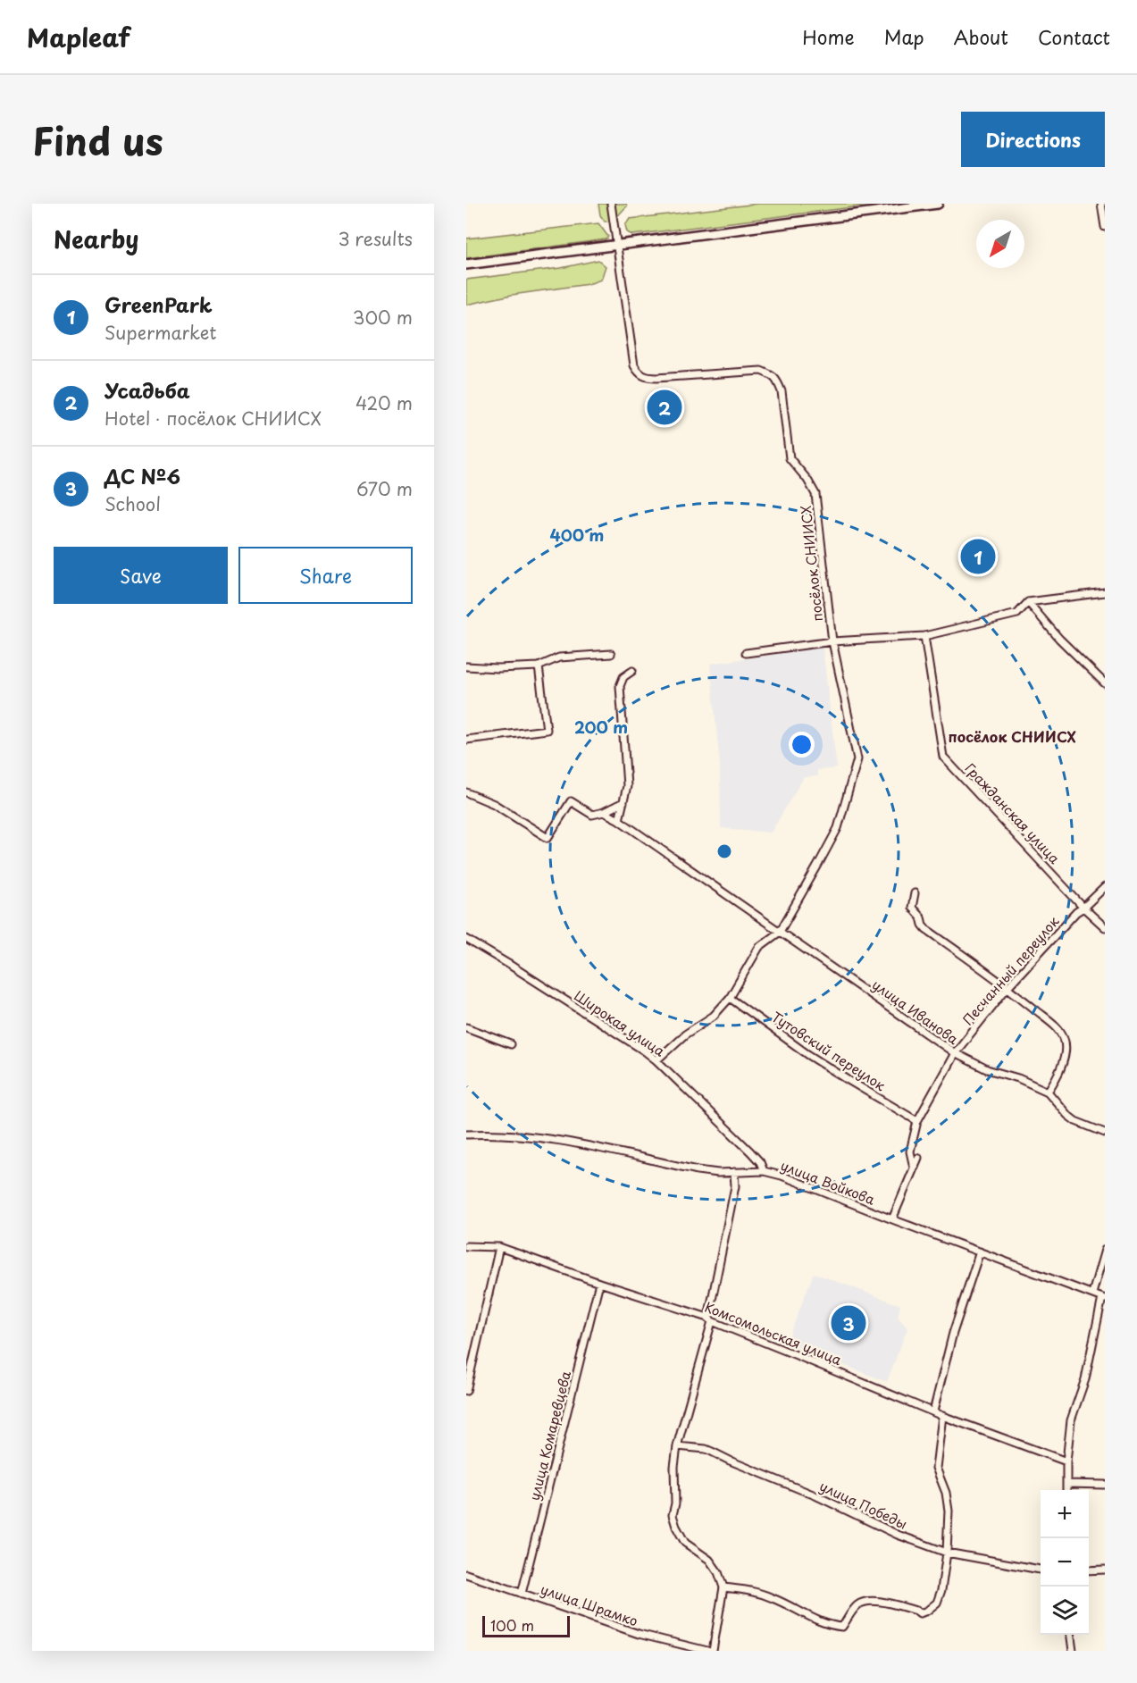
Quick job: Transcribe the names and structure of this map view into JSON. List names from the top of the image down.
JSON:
{
  "streets": {
    "street": [
      "посёлок СНИИСХ",
      "Гражданская улица",
      "Песчанный переулок",
      "улица Иванова",
      "Широкая улица",
      "Тутовский переулок",
      "улица Войкова",
      "Комсомольская улица",
      "улица Комаревцева",
      "улица Победы",
      "улица Шрамко"
    ]
  },
  "crossings": [
    ["посёлок СНИИСХ", "улица Иванова"],
    ["Гражданская улица", "Песчанный переулок"],
    ["Песчанный переулок", "улица Иванова"],
    ["Песчанный переулок", "Тутовский переулок"],
    ["Широкая улица", "улица Войкова"],
    ["Комсомольская улица", "улица Комаревцева"],
    ["улица Комаревцева", "улица Шрамко"]
  ],
  "districts": ["посёлок СНИИСХ"],
  "scale_bar": "100 m",
  "north": "bottom left",
  "page": {
    "header": "Mapleaf",
    "nav": [
      "Home",
      "Map",
      "About",
      "Contact"
    ],
    "title": "Find us",
    "buttons": [
      "Directions",
      ["Save", "Share"]
    ],
    "heading": ["Nearby", "3 results"],
    "list": [
      {
        "mark": "1",
        "name": "GreenPark",
        "note": "Supermarket",
        "value": "300 m"
      },
      {
        "mark": "2",
        "name": "Усадьба",
        "note": "Hotel · посёлок СНИИСХ",
        "value": "420 m"
      },
      {
        "mark": "3",
        "name": "ДС №6",
        "note": "School",
        "value": "670 m"
      }
    ],
    "pins": ["2", "1", "3"],
    "map_buttons": ["+", "−"],
    "scale": "100 m"
  },
  "rings": ["400 m", "200 m"]
}
